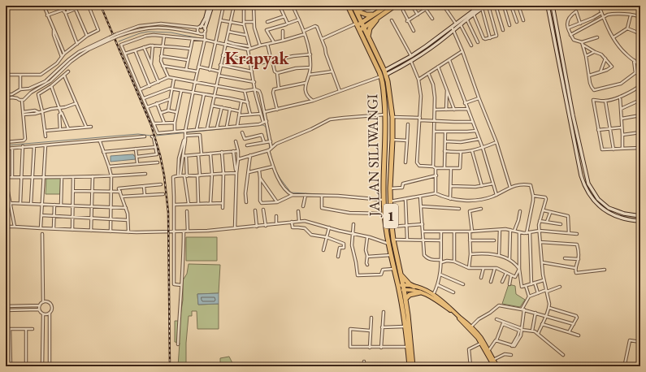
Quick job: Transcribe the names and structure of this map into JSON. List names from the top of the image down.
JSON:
{
  "streets": {
    "highway": ["JALAN SILIWANGI", "1"]
  },
  "crossings": [
    ["JALAN SILIWANGI", "1"]
  ],
  "districts": ["Krapyak"]
}
